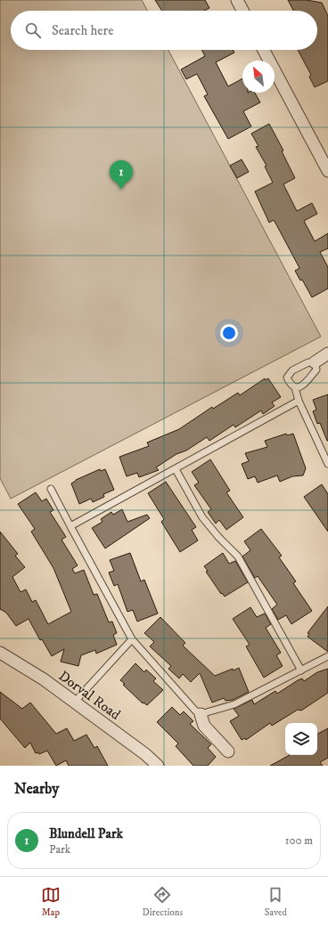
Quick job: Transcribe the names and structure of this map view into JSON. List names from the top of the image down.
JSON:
{
  "streets": {
    "street": ["Dorval Road"]
  },
  "north": "top left",
  "page": {
    "search": "Search here",
    "pins": "1",
    "heading": "Nearby",
    "list": [
      {
        "mark": "1",
        "name": "Blundell Park",
        "note": "Park",
        "value": "100 m"
      }
    ],
    "nav": ["Map", "Directions", "Saved"]
  }
}
